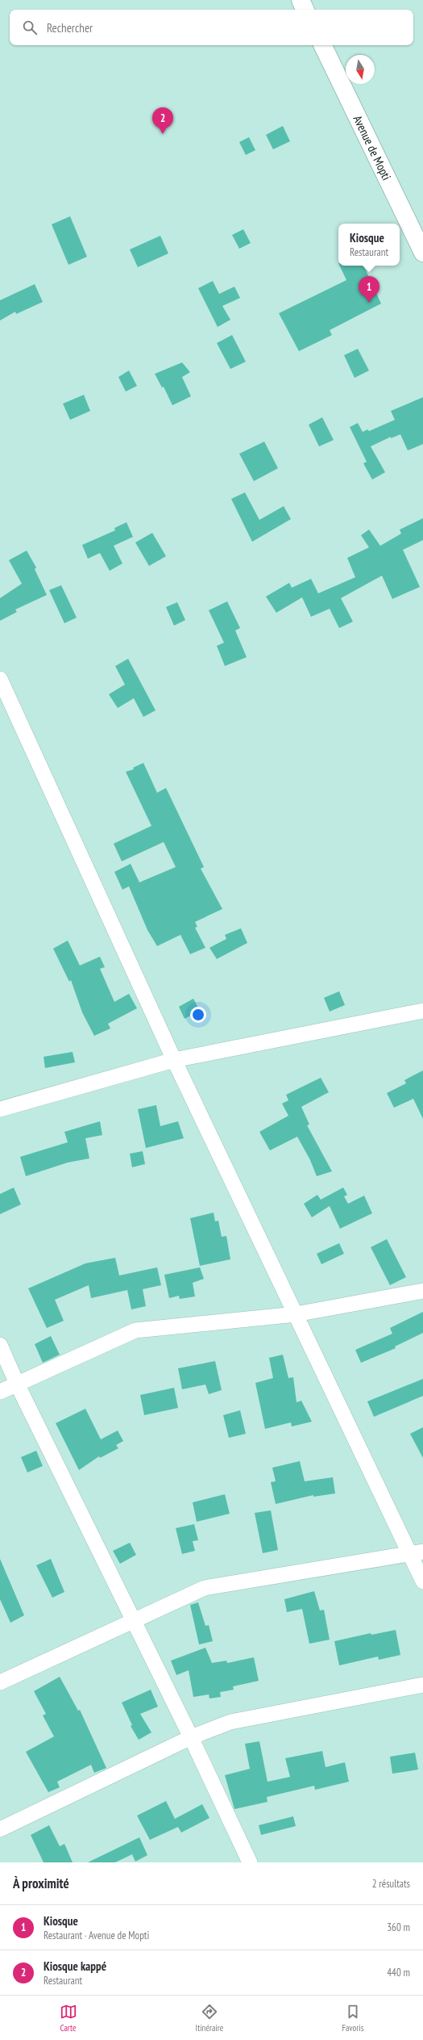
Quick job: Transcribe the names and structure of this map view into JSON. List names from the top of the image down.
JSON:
{
  "streets": {
    "main road": ["Avenue de Mopti"]
  },
  "north": "bottom",
  "page": {
    "search": "Rechercher",
    "pins": ["2", "1"],
    "popup": ["Kiosque", "Restaurant"],
    "heading": ["À proximité", "2 résultats"],
    "list": [
      {
        "mark": "1",
        "name": "Kiosque",
        "note": "Restaurant · Avenue de Mopti",
        "value": "360 m"
      },
      {
        "mark": "2",
        "name": "Kiosque kappé",
        "note": "Restaurant",
        "value": "440 m"
      }
    ],
    "nav": ["Carte", "Itinéraire", "Favoris"]
  }
}
